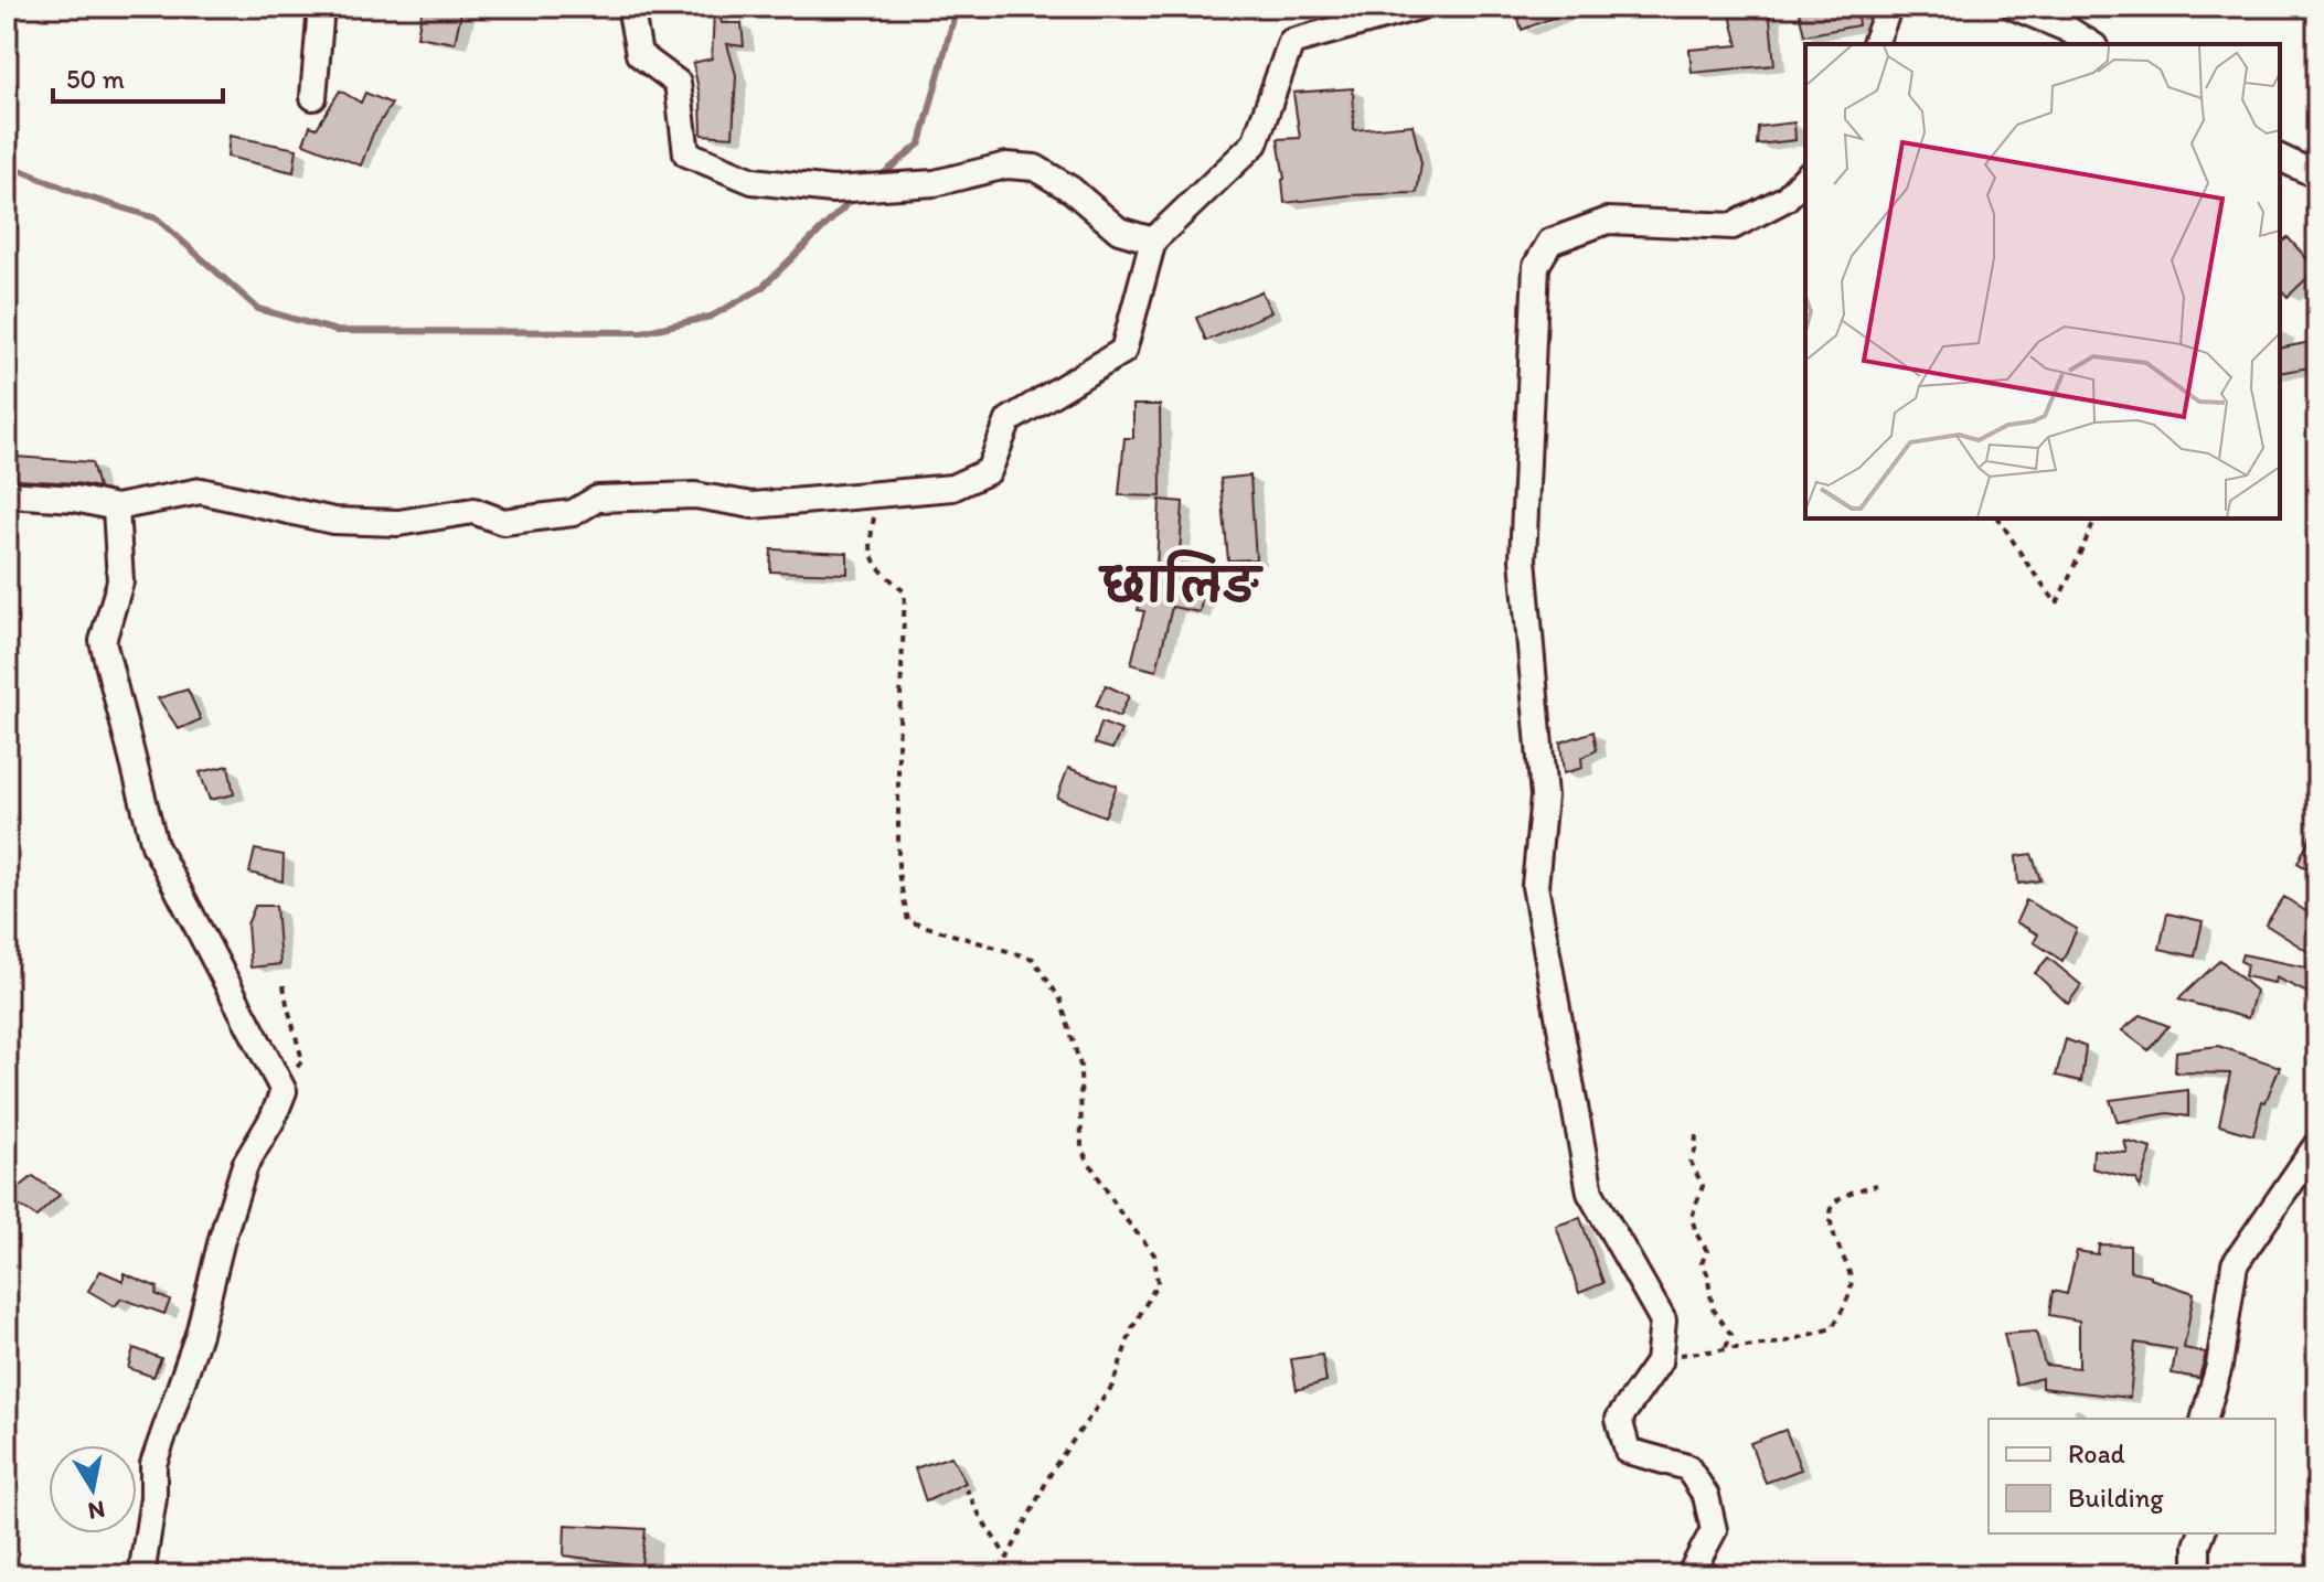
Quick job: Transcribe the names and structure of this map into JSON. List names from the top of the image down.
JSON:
{
  "districts": ["छालिङ"],
  "legend": ["Road", "Building"],
  "scale_bar": "50 m",
  "north": "bottom"
}
